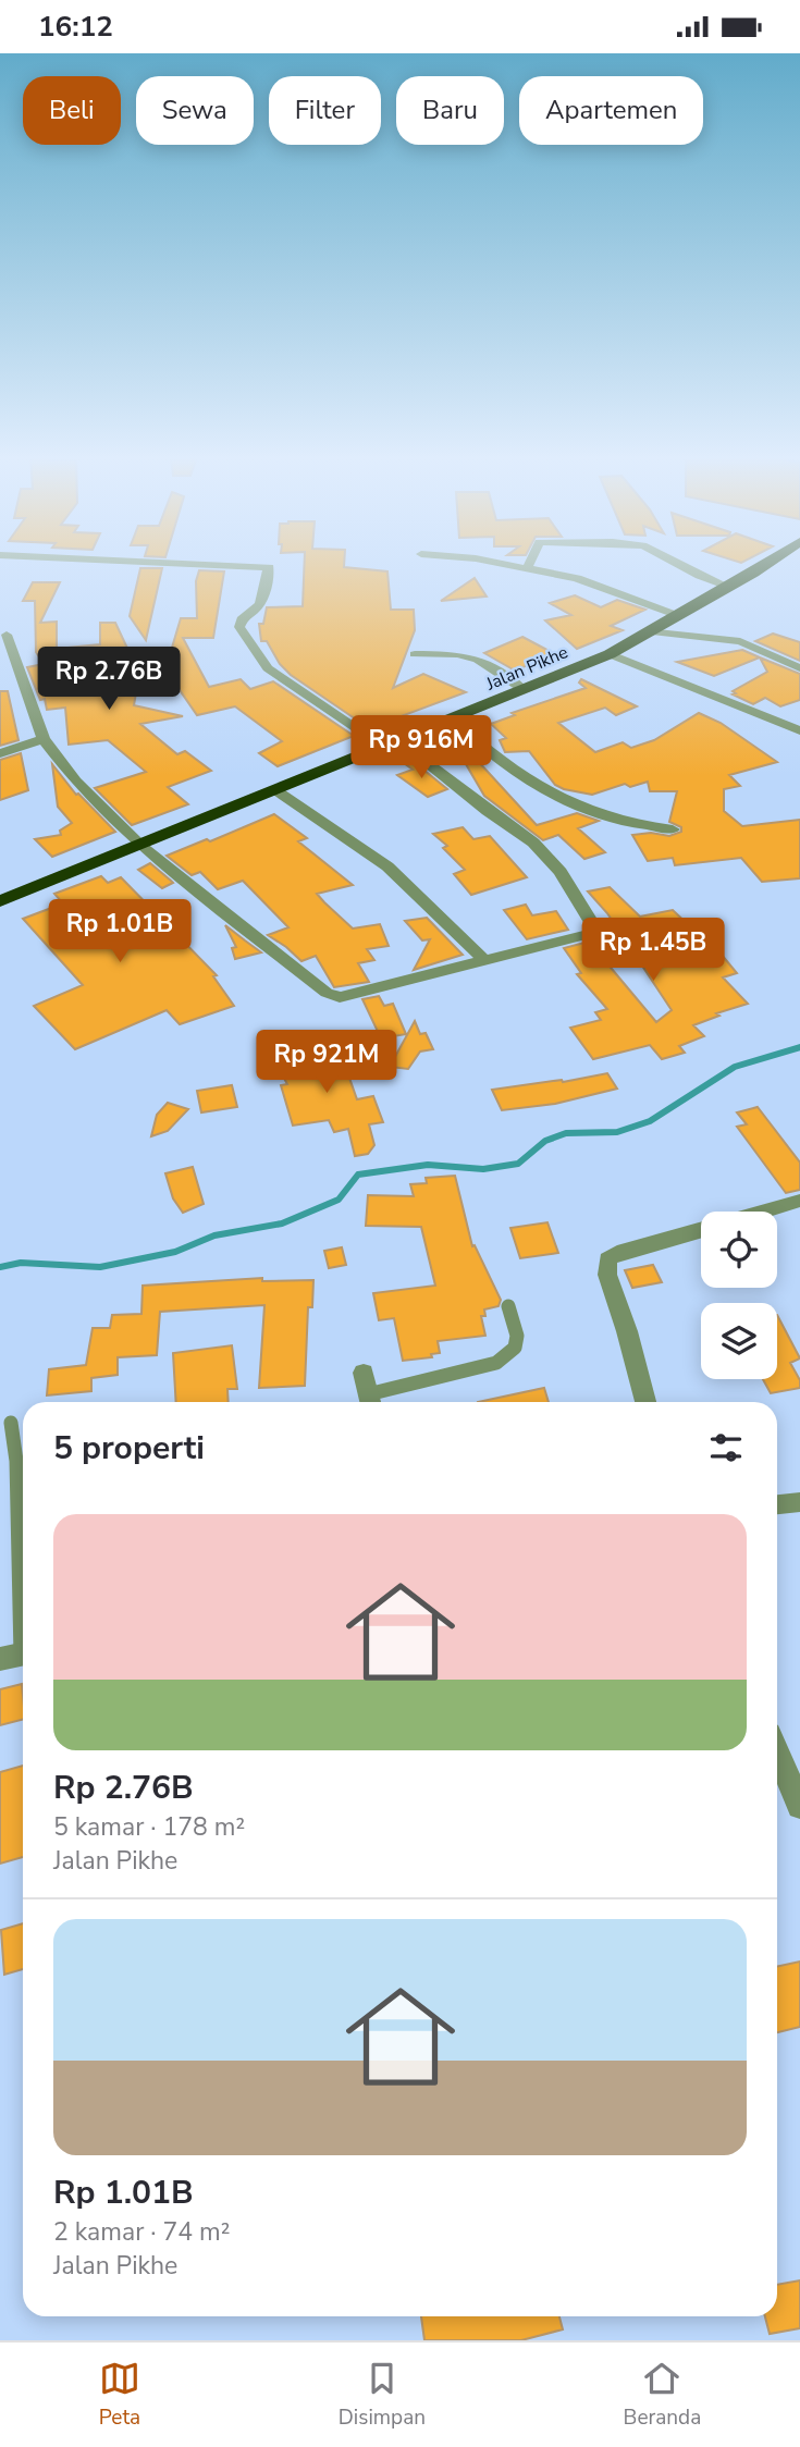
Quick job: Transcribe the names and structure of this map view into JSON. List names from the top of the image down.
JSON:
{
  "streets": {
    "highway": ["Jalan Pikhe"]
  },
  "page": {
    "status": "16:12",
    "chip": [
      "Beli",
      "Sewa",
      "Filter",
      "Baru",
      "Apartemen"
    ],
    "price": [
      "Rp 2.76B",
      "Rp 916M",
      "Rp 1.01B",
      "Rp 1.45B",
      "Rp 921M"
    ],
    "heading": "5 properti",
    "list": [
      {
        "name": "Rp 2.76B",
        "note": "5 kamar · 178 m² · Jalan Pikhe"
      },
      {
        "name": "Rp 1.01B",
        "note": "2 kamar · 74 m² · Jalan Pikhe"
      }
    ],
    "tabs": ["Peta", "Disimpan", "Beranda"]
  }
}
